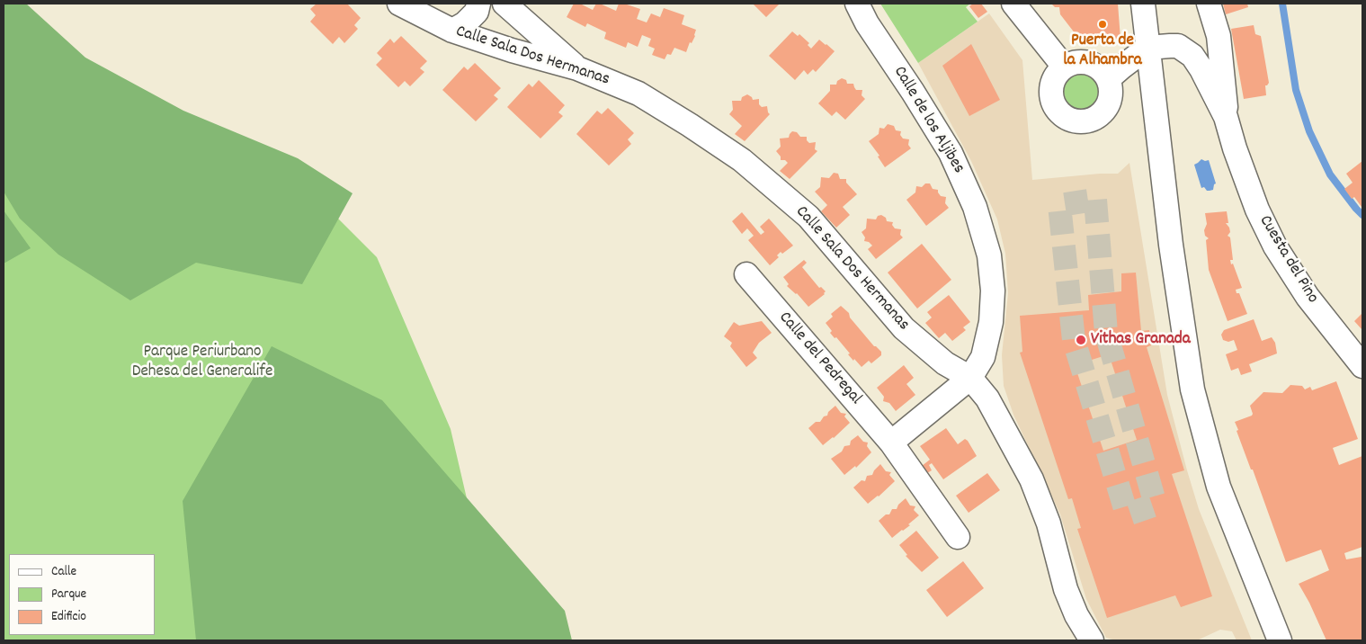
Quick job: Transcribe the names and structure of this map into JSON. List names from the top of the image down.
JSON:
{
  "streets": {
    "street": [
      "Calle Sala Dos Hermanas",
      "Calle de los Aljibes",
      "Cuesta del Pino",
      "Calle del Pedregal"
    ]
  },
  "crossings": [
    ["Calle Sala Dos Hermanas", "Calle de los Aljibes"]
  ],
  "parks": ["Parque Periurbano Dehesa del Generalife"],
  "places": ["Puerta de la Alhambra", "Vithas Granada"],
  "legend": ["Calle", "Parque", "Edificio"]
}
